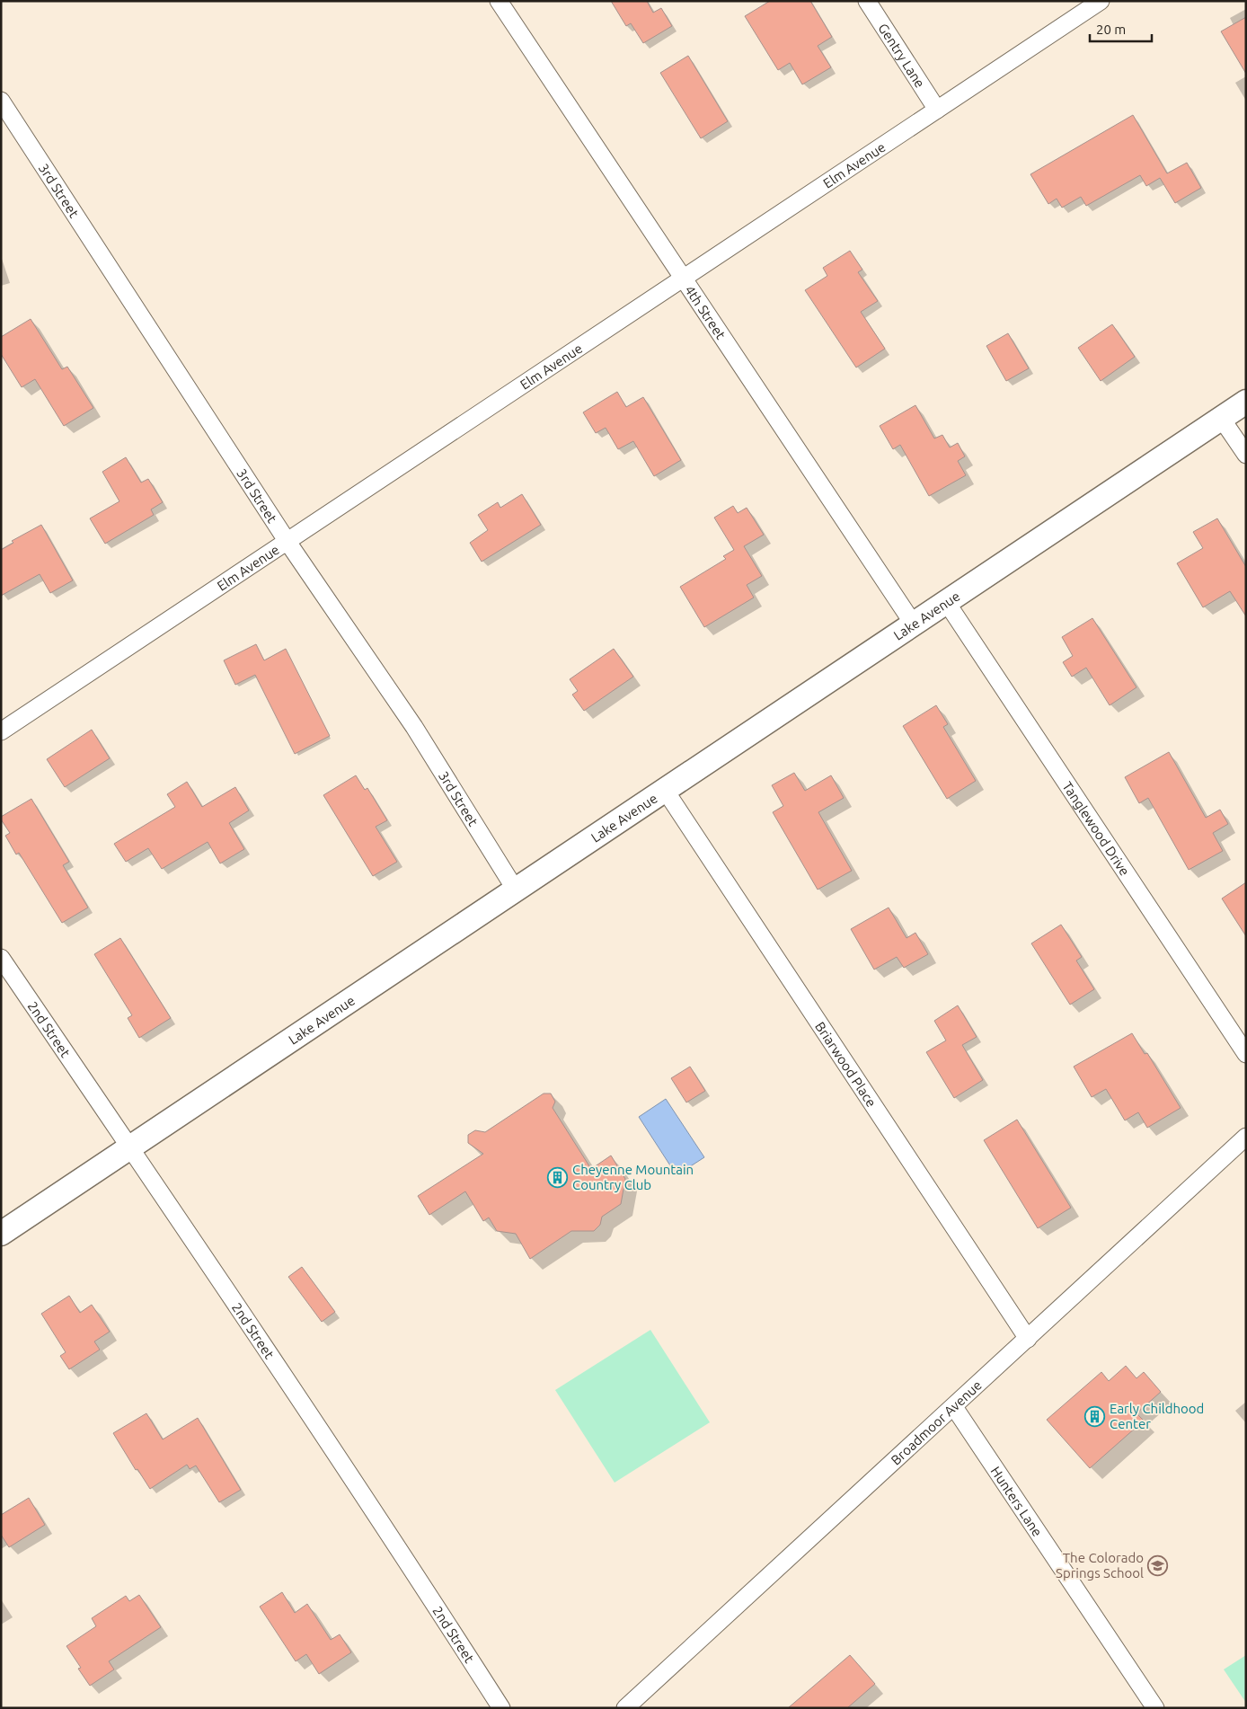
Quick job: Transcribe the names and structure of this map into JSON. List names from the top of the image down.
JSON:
{
  "streets": {
    "main road": ["Lake Avenue"],
    "street": [
      "Gentry Lane",
      "Elm Avenue",
      "3rd Street",
      "4th Street",
      "Tanglewood Drive",
      "2nd Street",
      "Briarwood Place",
      "Broadmoor Avenue",
      "Hunters Lane"
    ]
  },
  "crossings": [
    ["Gentry Lane", "Elm Avenue"],
    ["Elm Avenue", "3rd Street"],
    ["Elm Avenue", "4th Street"],
    ["3rd Street", "Lake Avenue"],
    ["4th Street", "Lake Avenue"],
    ["Lake Avenue", "Tanglewood Drive"],
    ["Lake Avenue", "2nd Street"],
    ["Lake Avenue", "Briarwood Place"],
    ["Briarwood Place", "Broadmoor Avenue"],
    ["Broadmoor Avenue", "Hunters Lane"]
  ],
  "places": {
    "building": ["Cheyenne Mountain Country Club", "Early Childhood Center"],
    "school or university": ["The Colorado Springs School"]
  },
  "scale_bar": "20 m"
}
